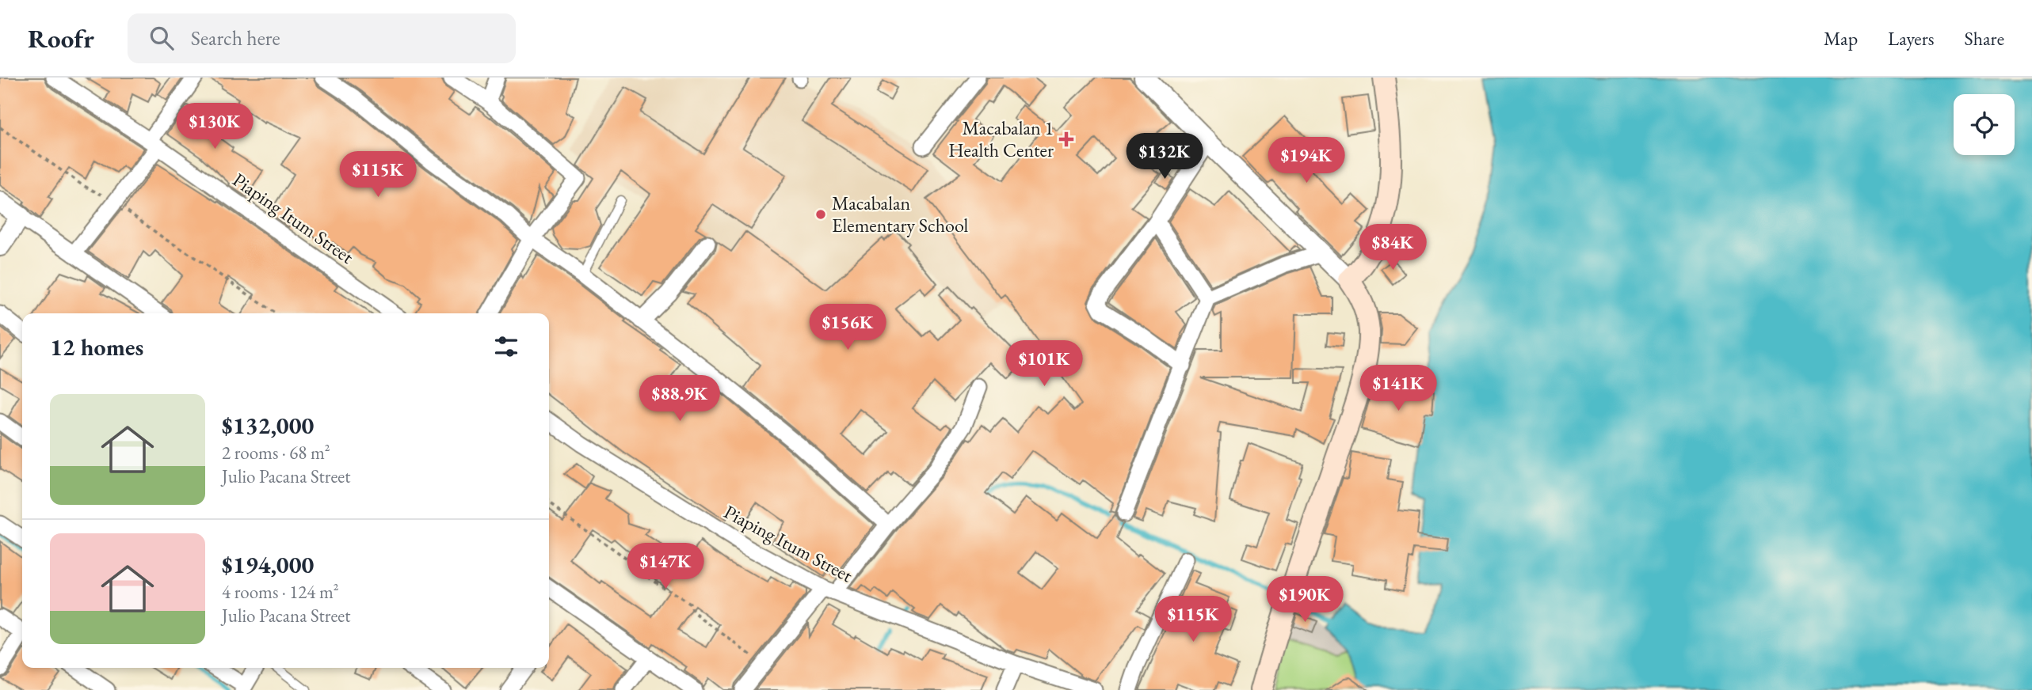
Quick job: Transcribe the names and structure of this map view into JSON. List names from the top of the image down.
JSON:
{
  "streets": {
    "street": ["Piaping Itum Street"]
  },
  "places": {
    "health": ["Macabalan 1 Health Center"],
    "other": ["Macabalan Elementary School"]
  },
  "page": {
    "header": "Roofr",
    "search": "Search here",
    "nav": ["Map", "Layers", "Share"],
    "price": [
      "$130K",
      "$132K",
      "$194K",
      "$115K",
      "$84K",
      "$156K",
      "$101K",
      "$141K",
      "$88.9K",
      "$147K",
      "$190K",
      "$115K"
    ],
    "heading": "12 homes",
    "list": [
      {
        "name": "$132,000",
        "note": "2 rooms · 68 m² · Julio Pacana Street"
      },
      {
        "name": "$194,000",
        "note": "4 rooms · 124 m² · Julio Pacana Street"
      }
    ]
  }
}
